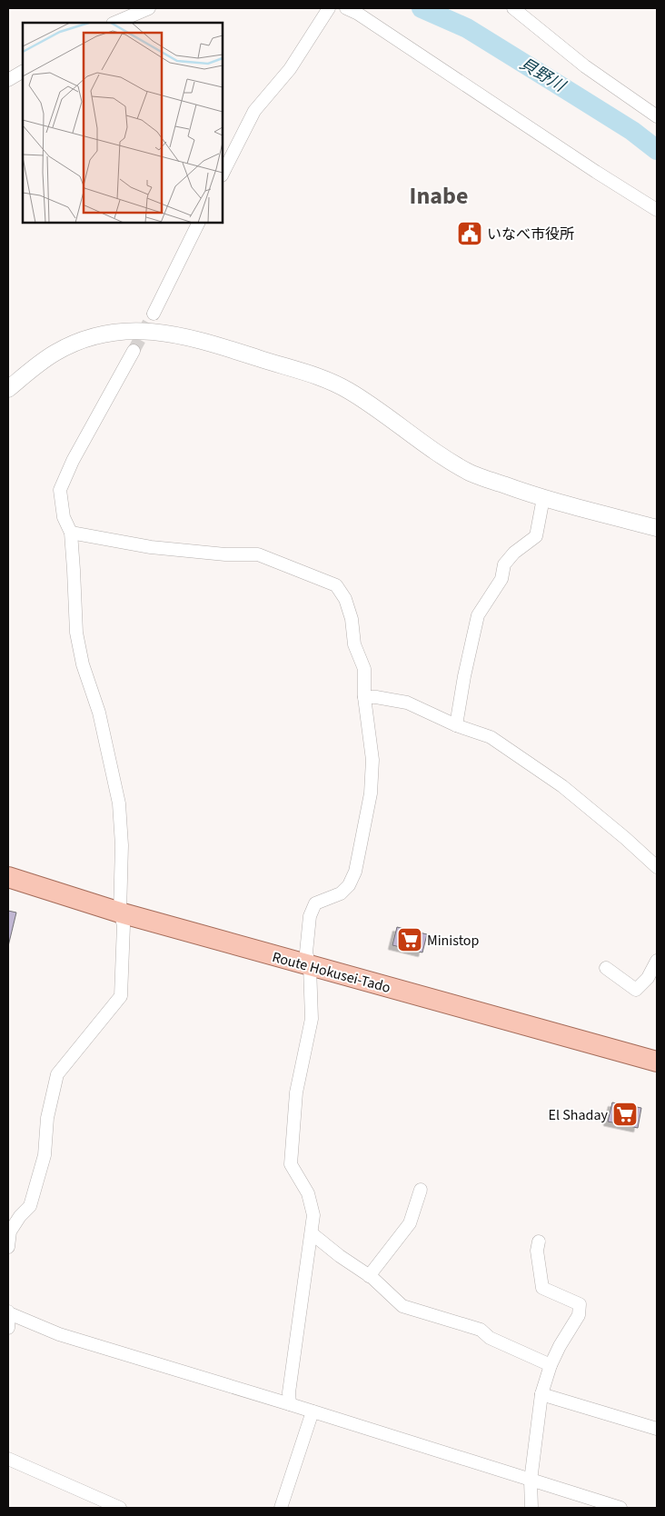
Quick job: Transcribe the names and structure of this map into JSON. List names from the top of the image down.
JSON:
{
  "streets": {
    "main road": ["Route Hokusei-Tado"]
  },
  "districts": ["Inabe"],
  "water": ["貝野川"],
  "places": {
    "public building": ["いなべ市役所"],
    "supermarket": ["Ministop", "El Shaday"]
  }
}
